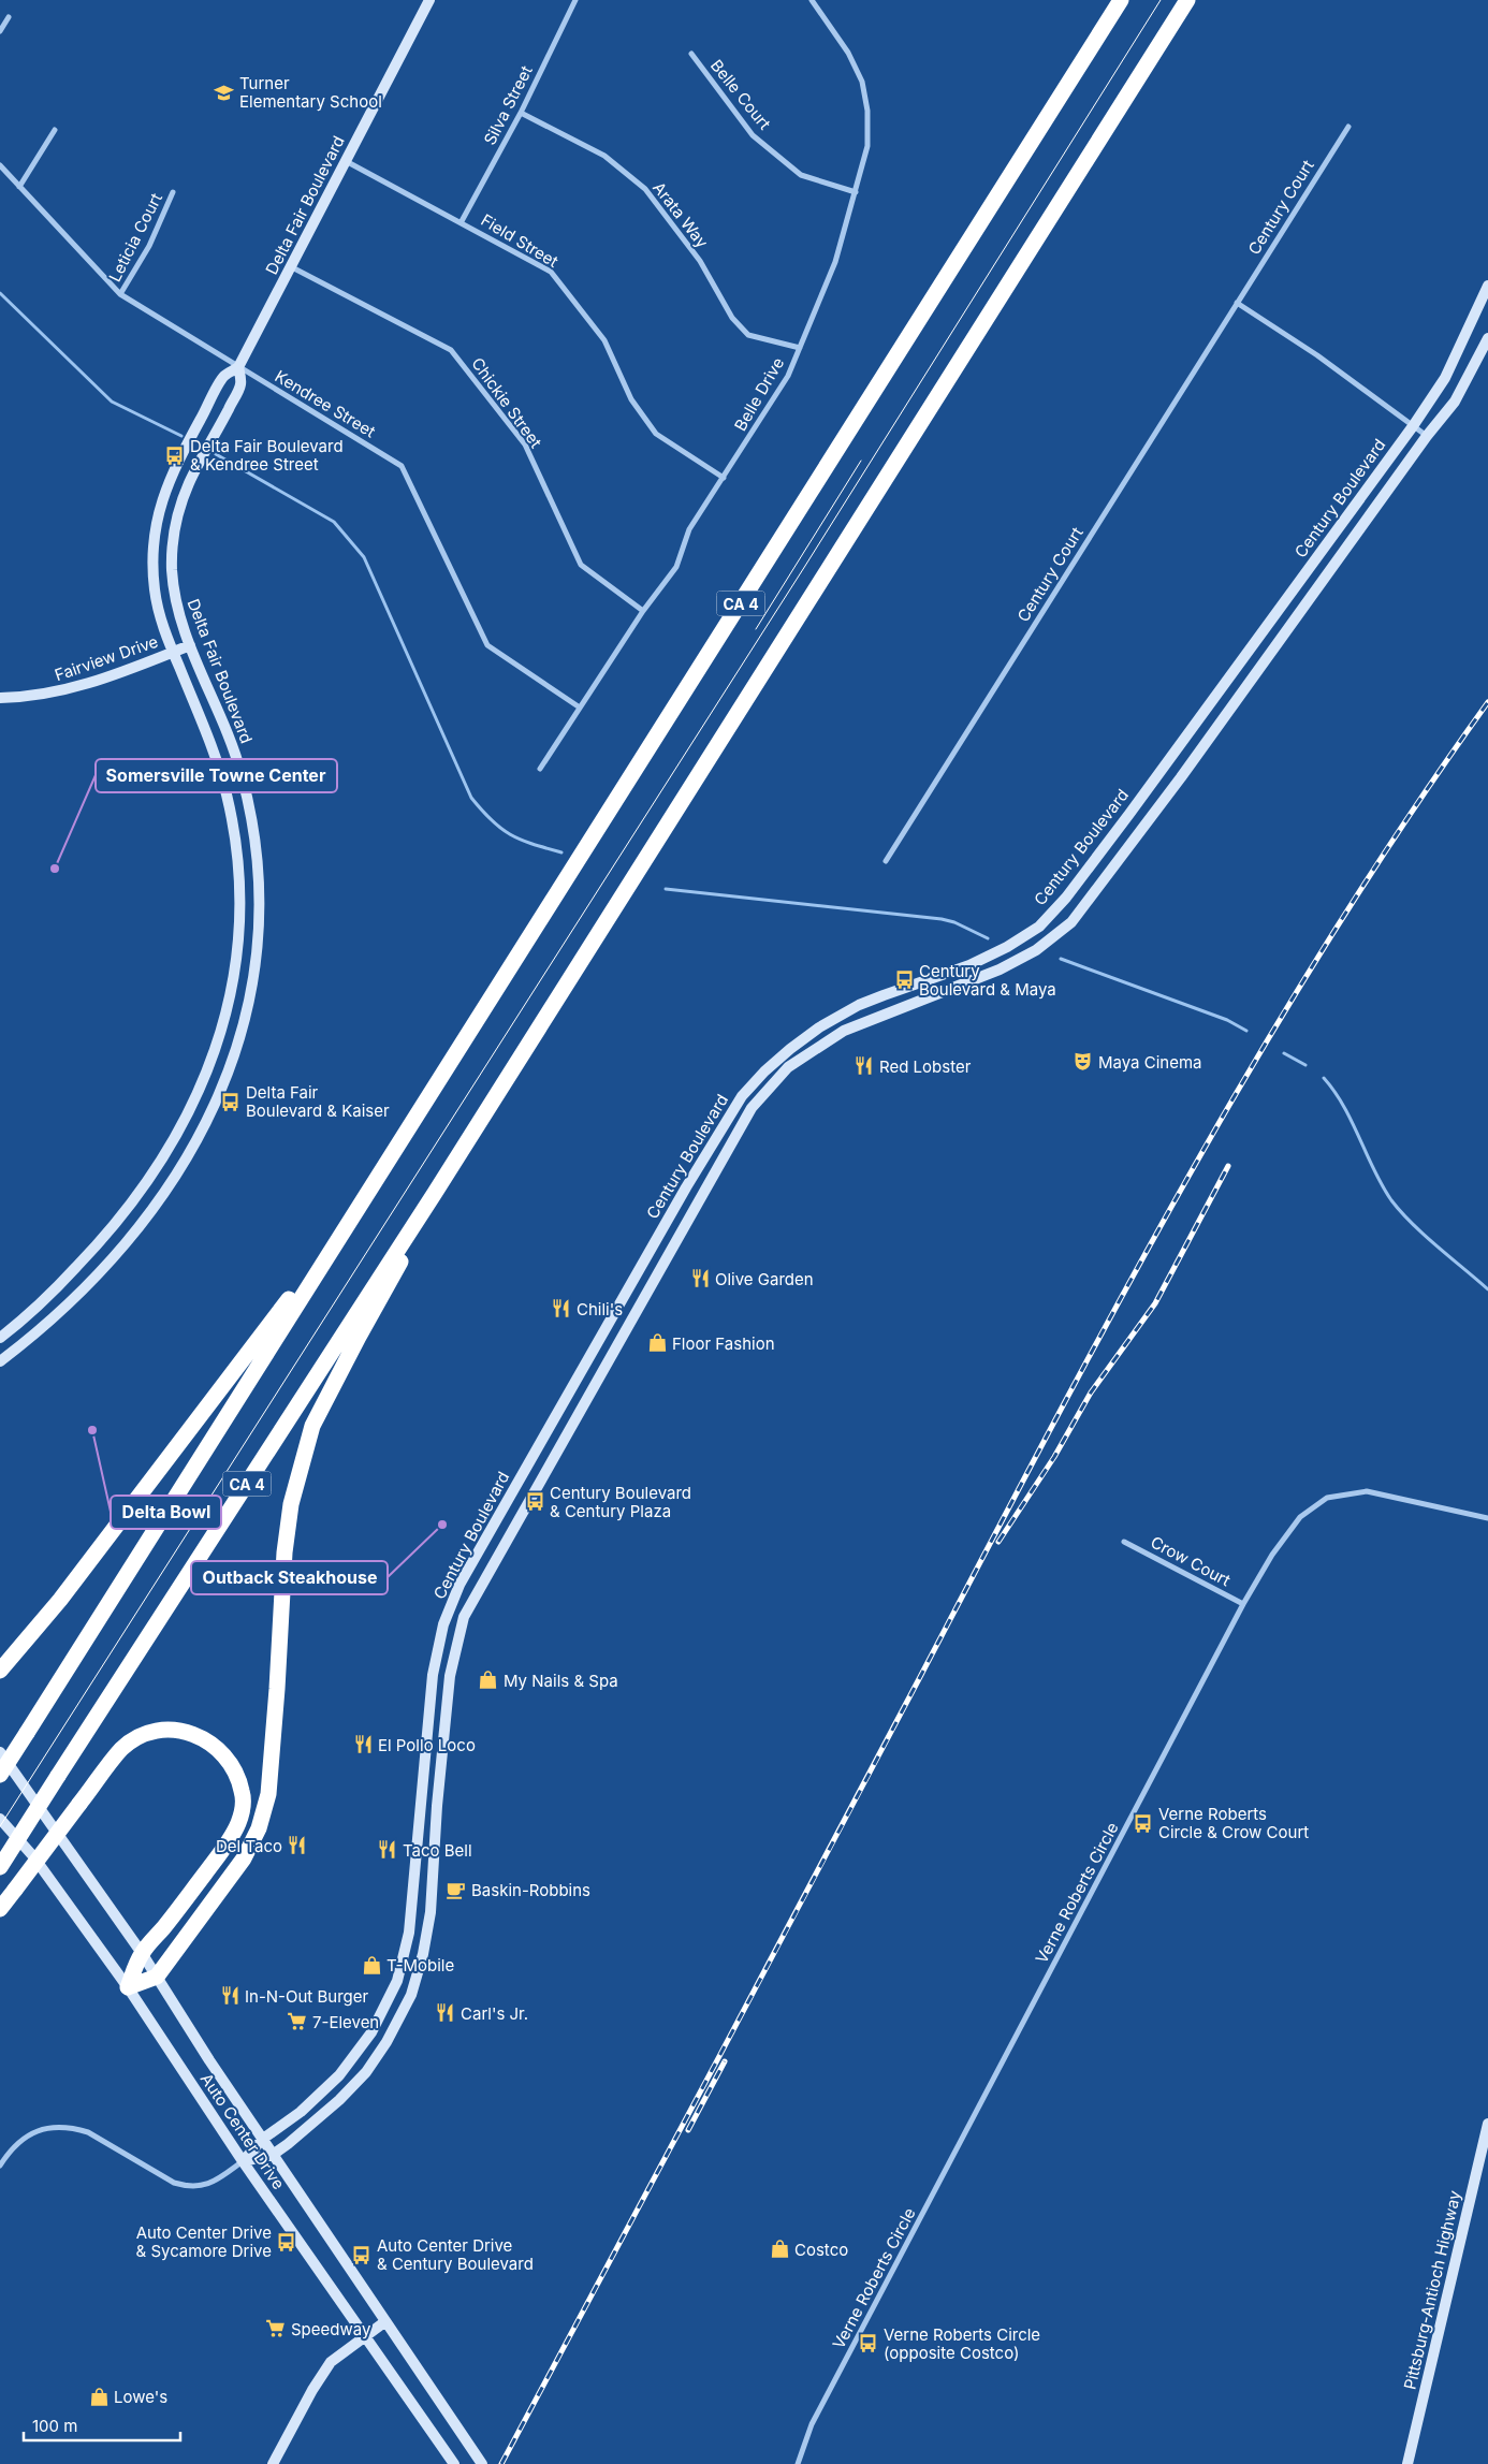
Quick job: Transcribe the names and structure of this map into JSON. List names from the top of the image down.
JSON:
{
  "streets": {
    "highway": ["CA 4"],
    "street": [
      "Belle Court",
      "Silva Street",
      "Delta Fair Boulevard",
      "Century Court",
      "Arata Way",
      "Leticia Court",
      "Field Street",
      "Belle Drive",
      "Chickie Street",
      "Kendree Street",
      "Century Boulevard",
      "Fairview Drive",
      "Crow Court",
      "Verne Roberts Circle",
      "Auto Center Drive",
      "Pittsburg-Antioch Highway"
    ]
  },
  "crossings": [
    ["Belle Court", "Belle Drive"],
    ["Silva Street", "Arata Way"],
    ["Silva Street", "Field Street"],
    ["Delta Fair Boulevard", "Field Street"],
    ["Delta Fair Boulevard", "Chickie Street"],
    ["Delta Fair Boulevard", "Kendree Street"],
    ["Delta Fair Boulevard", "Fairview Drive"],
    ["Arata Way", "Belle Drive"],
    ["Leticia Court", "Kendree Street"],
    ["Field Street", "Belle Drive"],
    ["Belle Drive", "Chickie Street"],
    ["Belle Drive", "Kendree Street"],
    ["Century Boulevard", "Auto Center Drive"],
    ["Crow Court", "Verne Roberts Circle"]
  ],
  "places": {
    "school or university": ["Turner Elementary School"],
    "bus stop": [
      "Delta Fair Boulevard & Kendree Street",
      "Century Boulevard & Maya",
      "Delta Fair Boulevard & Kaiser",
      "Century Boulevard & Century Plaza",
      "Verne Roberts Circle & Crow Court",
      "Auto Center Drive & Sycamore Drive",
      "Auto Center Drive & Century Boulevard",
      "Verne Roberts Circle (opposite Costco)"
    ],
    "other": ["Somersville Towne Center", "Delta Bowl", "Outback Steakhouse"],
    "theatre": ["Maya Cinema"],
    "restaurant": [
      "Red Lobster",
      "Olive Garden",
      "Chili's",
      "El Pollo Loco",
      "Del Taco",
      "Taco Bell",
      "In-N-Out Burger",
      "Carl's Jr."
    ],
    "shop": [
      "Floor Fashion",
      "My Nails & Spa",
      "T-Mobile",
      "Costco",
      "Lowe's"
    ],
    "cafe": ["Baskin-Robbins"],
    "supermarket": ["7-Eleven", "Speedway"]
  },
  "scale_bar": "100 m"
}
